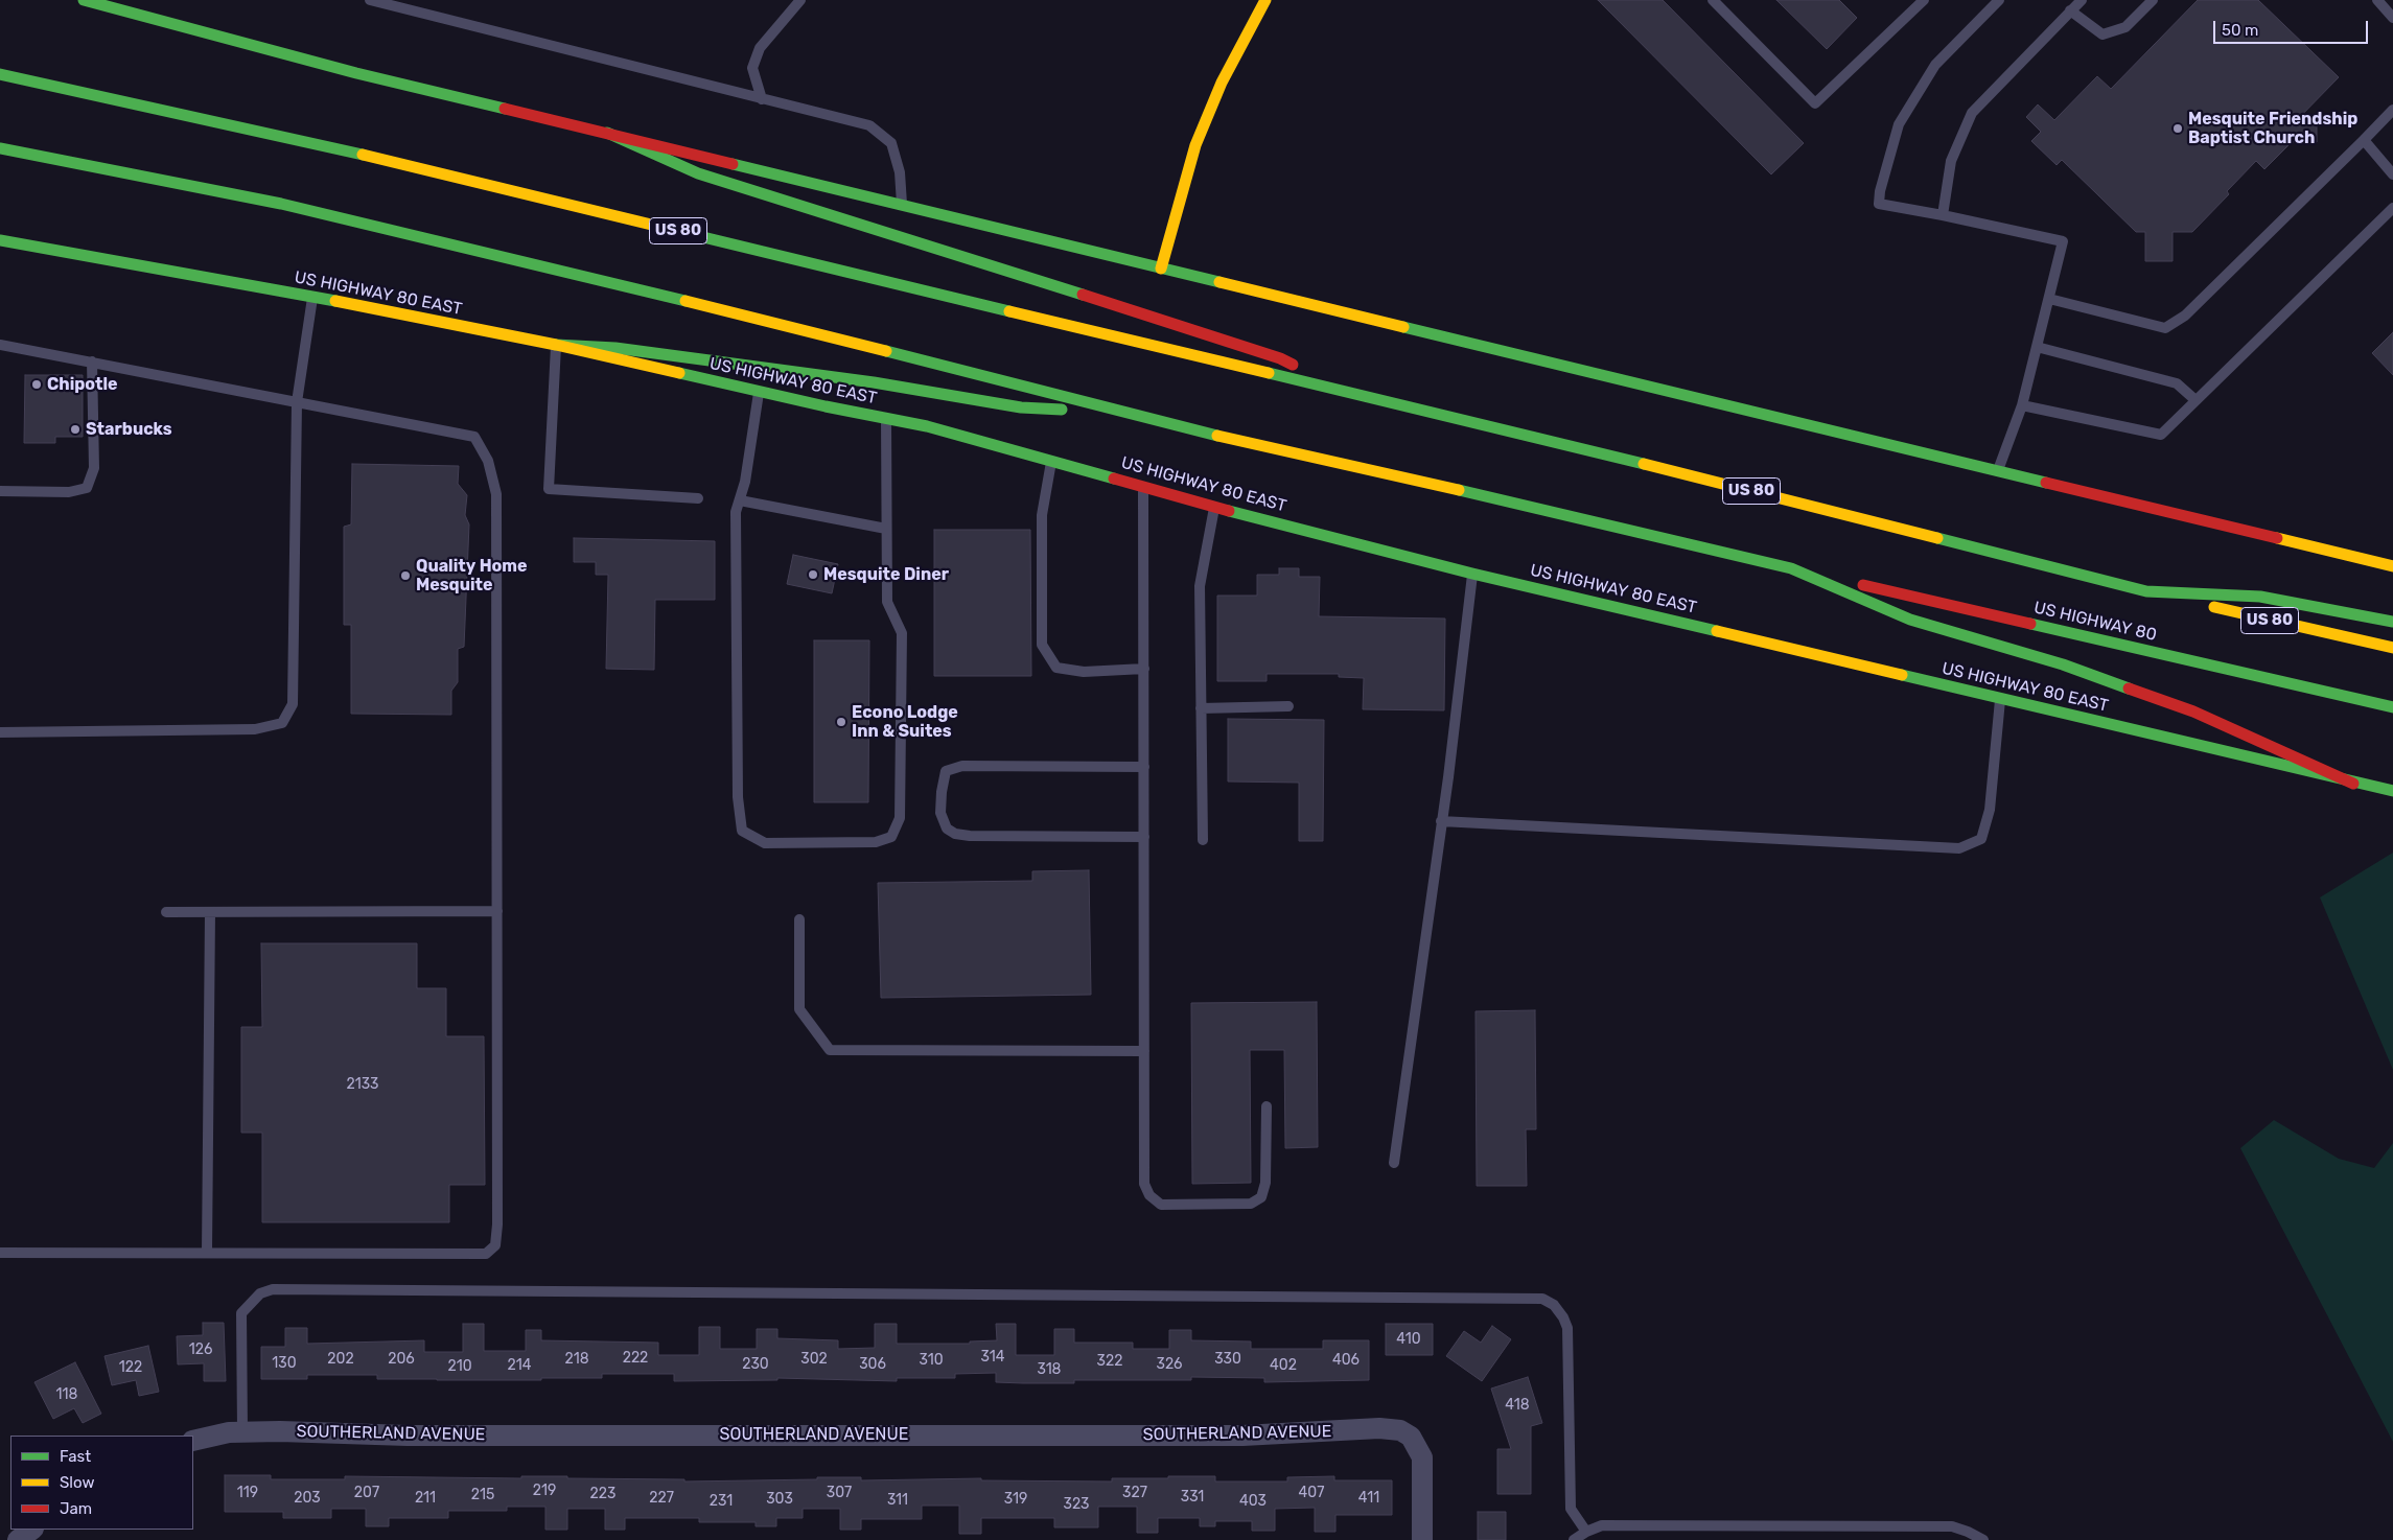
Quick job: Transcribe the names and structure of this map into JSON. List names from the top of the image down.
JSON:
{
  "streets": {
    "main road": ["US 80", "US HIGHWAY 80 EAST", "US HIGHWAY 80"],
    "street": ["SOUTHERLAND AVENUE"]
  },
  "places": [
    "Mesquite Friendship Baptist Church",
    "Chipotle",
    "Starbucks",
    "Mesquite Diner",
    "Quality Home Mesquite",
    "Econo Lodge Inn & Suites"
  ],
  "house_numbers": [
    "2133",
    "410",
    "126",
    "314",
    "222",
    "202",
    "206",
    "218",
    "302",
    "330",
    "310",
    "406",
    "322",
    "130",
    "230",
    "306",
    "326",
    "214",
    "402",
    "210",
    "122",
    "318",
    "118",
    "418",
    "219",
    "119",
    "207",
    "307",
    "327",
    "407",
    "223",
    "215",
    "331",
    "203",
    "211",
    "227",
    "411",
    "303",
    "319",
    "311",
    "231",
    "403",
    "323"
  ],
  "legend": ["Fast", "Slow", "Jam"],
  "scale_bar": "50 m"
}
